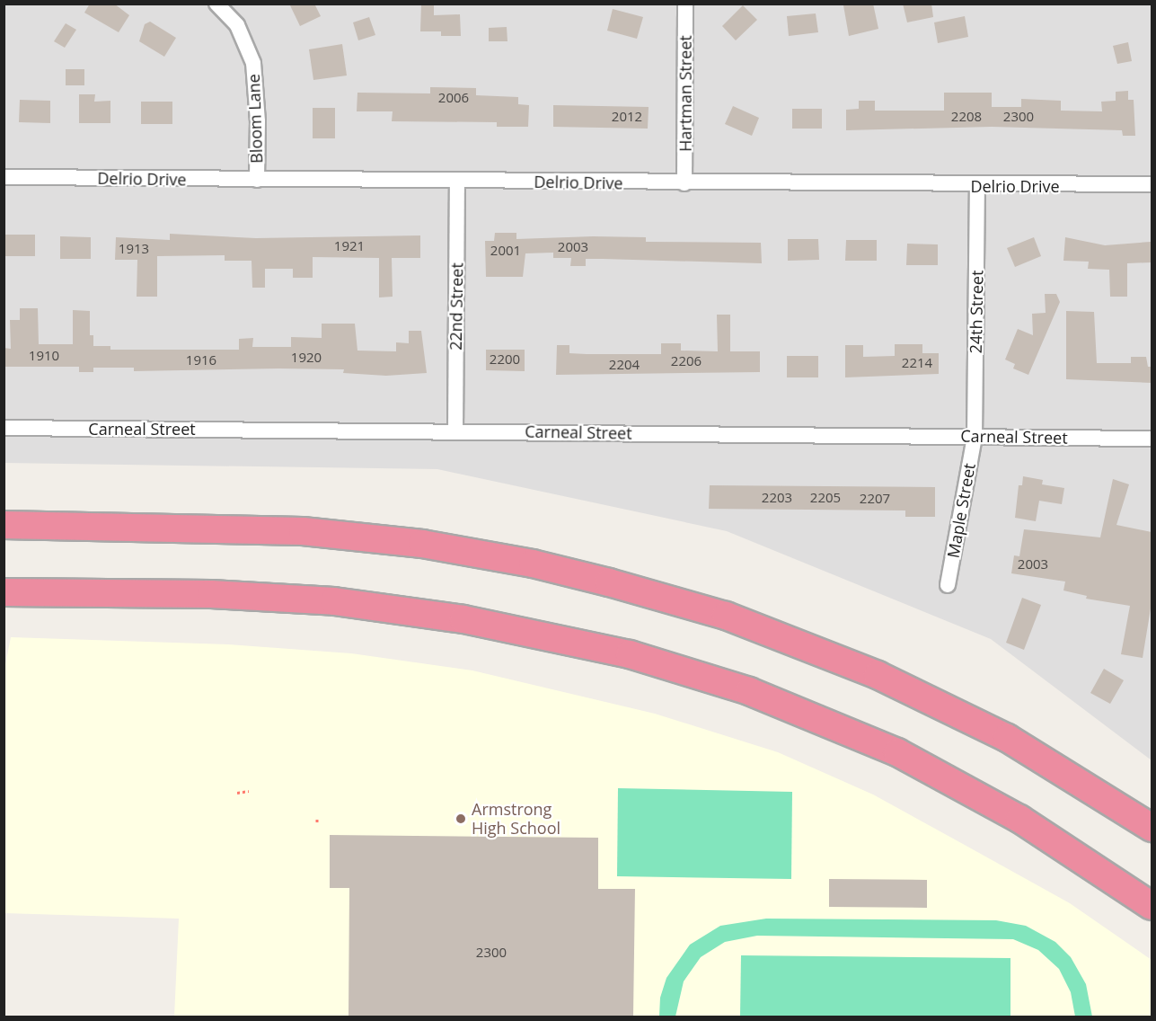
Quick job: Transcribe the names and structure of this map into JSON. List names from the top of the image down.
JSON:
{
  "streets": {
    "street": [
      "Hartman Street",
      "Bloom Lane",
      "Delrio Drive",
      "22nd Street",
      "24th Street",
      "Carneal Street",
      "Maple Street"
    ]
  },
  "crossings": [
    ["Hartman Street", "Delrio Drive"],
    ["Bloom Lane", "Delrio Drive"],
    ["Delrio Drive", "22nd Street"],
    ["Delrio Drive", "24th Street"],
    ["22nd Street", "Carneal Street"],
    ["24th Street", "Carneal Street"],
    ["24th Street", "Maple Street"],
    ["Carneal Street", "Maple Street"]
  ],
  "places": ["Armstrong High School"],
  "house_numbers": [
    "2006",
    "2012",
    "2208",
    "2300",
    "1921",
    "2003",
    "1913",
    "2001",
    "1910",
    "1920",
    "2200",
    "1916",
    "2206",
    "2214",
    "2204",
    "2203",
    "2205",
    "2207",
    "2003",
    "2300"
  ]
}
